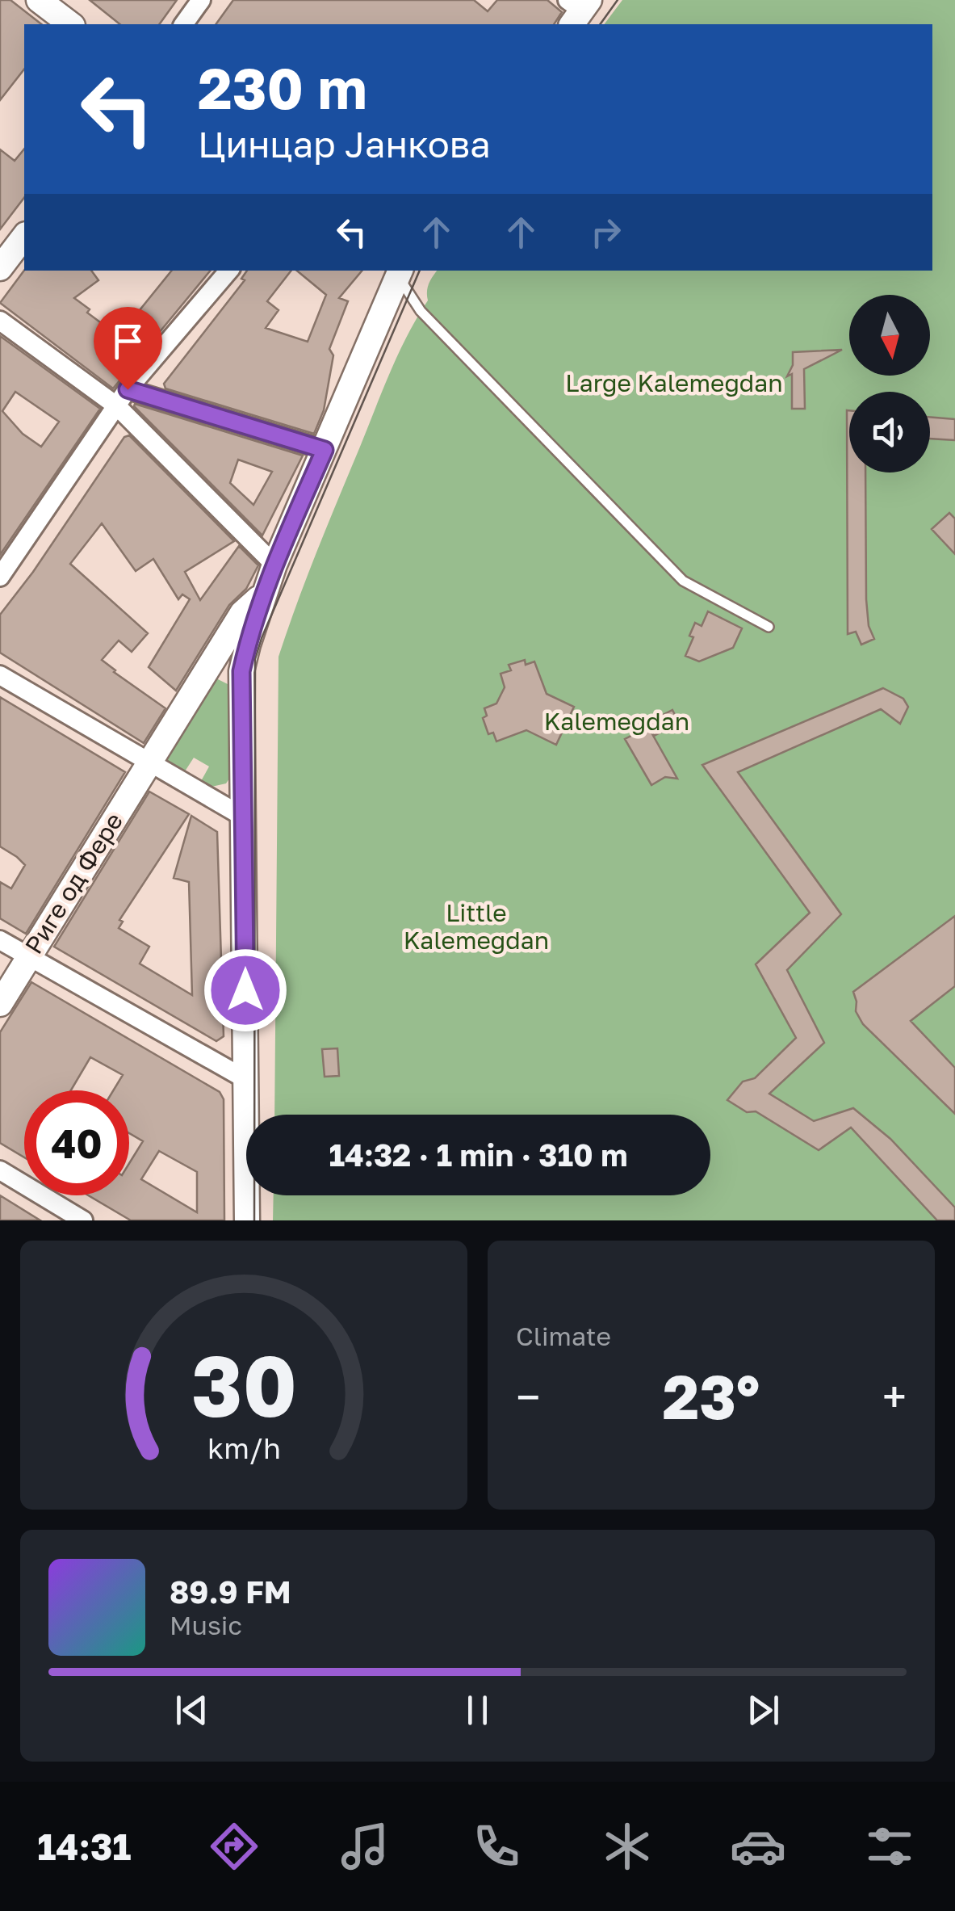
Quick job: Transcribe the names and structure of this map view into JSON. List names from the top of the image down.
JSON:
{
  "streets": {
    "street": ["Риге од Фере"]
  },
  "parks": ["Large Kalemegdan", "Kalemegdan", "Little Kalemegdan"],
  "north": "bottom",
  "page": {
    "turn": ["230 m", "Цинцар Јанкова"],
    "limit": "40",
    "trip": "14:32 · 1 min · 310 m",
    "tile": "Climate",
    "heat": ["−", "23°", "+"],
    "song": ["89.9 FM", "Music"],
    "tabs": "14:31",
    "gauge": ["30", "km/h"]
  }
}
